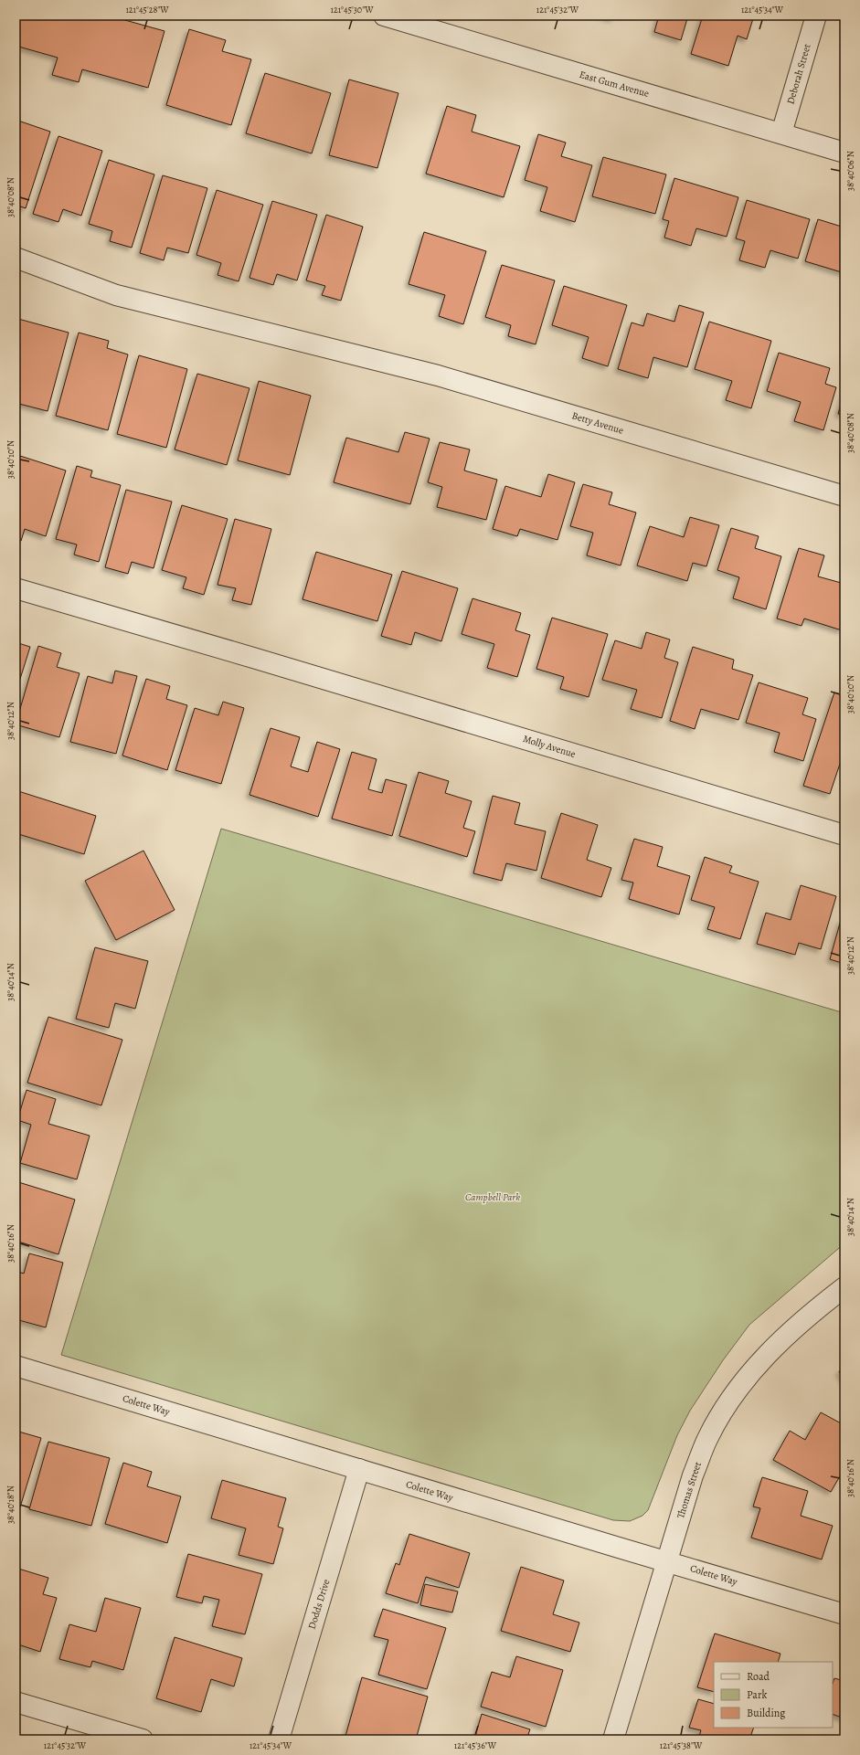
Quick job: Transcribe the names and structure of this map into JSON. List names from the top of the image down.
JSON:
{
  "streets": {
    "street": [
      "Deborah Street",
      "East Gum Avenue",
      "Betty Avenue",
      "Molly Avenue",
      "Colette Way",
      "Thomas Street",
      "Dodds Drive"
    ]
  },
  "crossings": [
    ["Deborah Street", "East Gum Avenue"],
    ["Colette Way", "Thomas Street"],
    ["Colette Way", "Dodds Drive"]
  ],
  "parks": ["Campbell Park"],
  "legend": ["Road", "Park", "Building"],
  "coordinates": [
    "121°45'28\"W",
    "121°45'30\"W",
    "121°45'32\"W",
    "121°45'34\"W",
    "38°40'06\"N",
    "38°40'08\"N",
    "38°40'10\"N",
    "38°40'12\"N",
    "38°40'14\"N",
    "38°40'16\"N",
    "38°40'18\"N",
    "121°45'36\"W",
    "121°45'38\"W"
  ]
}
